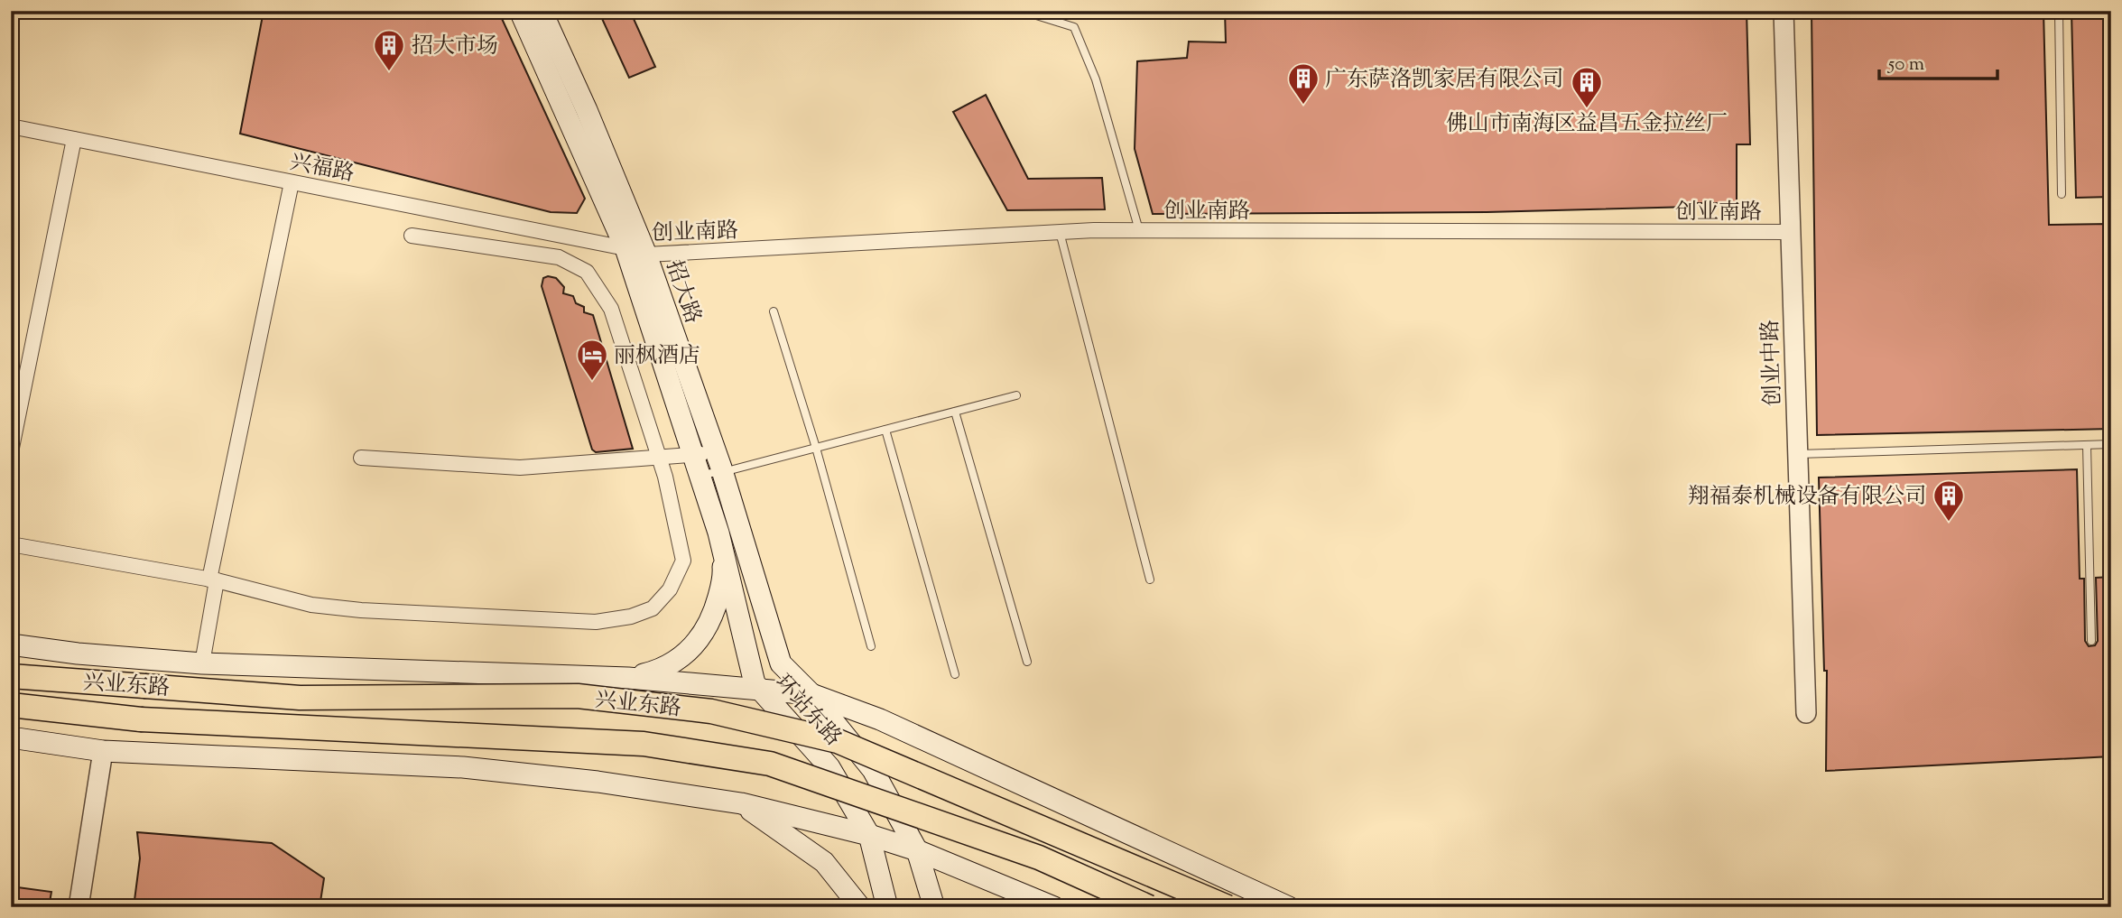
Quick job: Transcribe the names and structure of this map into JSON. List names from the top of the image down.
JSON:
{
  "streets": {
    "main road": ["招大路", "兴业东路", "环站东路"],
    "street": ["兴福路", "创业南路", "创业中路"]
  },
  "crossings": [
    ["兴福路", "创业南路"],
    ["兴福路", "招大路"],
    ["创业南路", "招大路"],
    ["创业南路", "创业中路"],
    ["招大路", "环站东路"]
  ],
  "places": {
    "building": [
      "招大市场",
      "广东萨洛凯家居有限公司",
      "佛山市南海区益昌五金拉丝厂",
      "翔福泰机械设备有限公司"
    ],
    "hotel": ["丽枫酒店"]
  },
  "scale_bar": "50 m"
}
